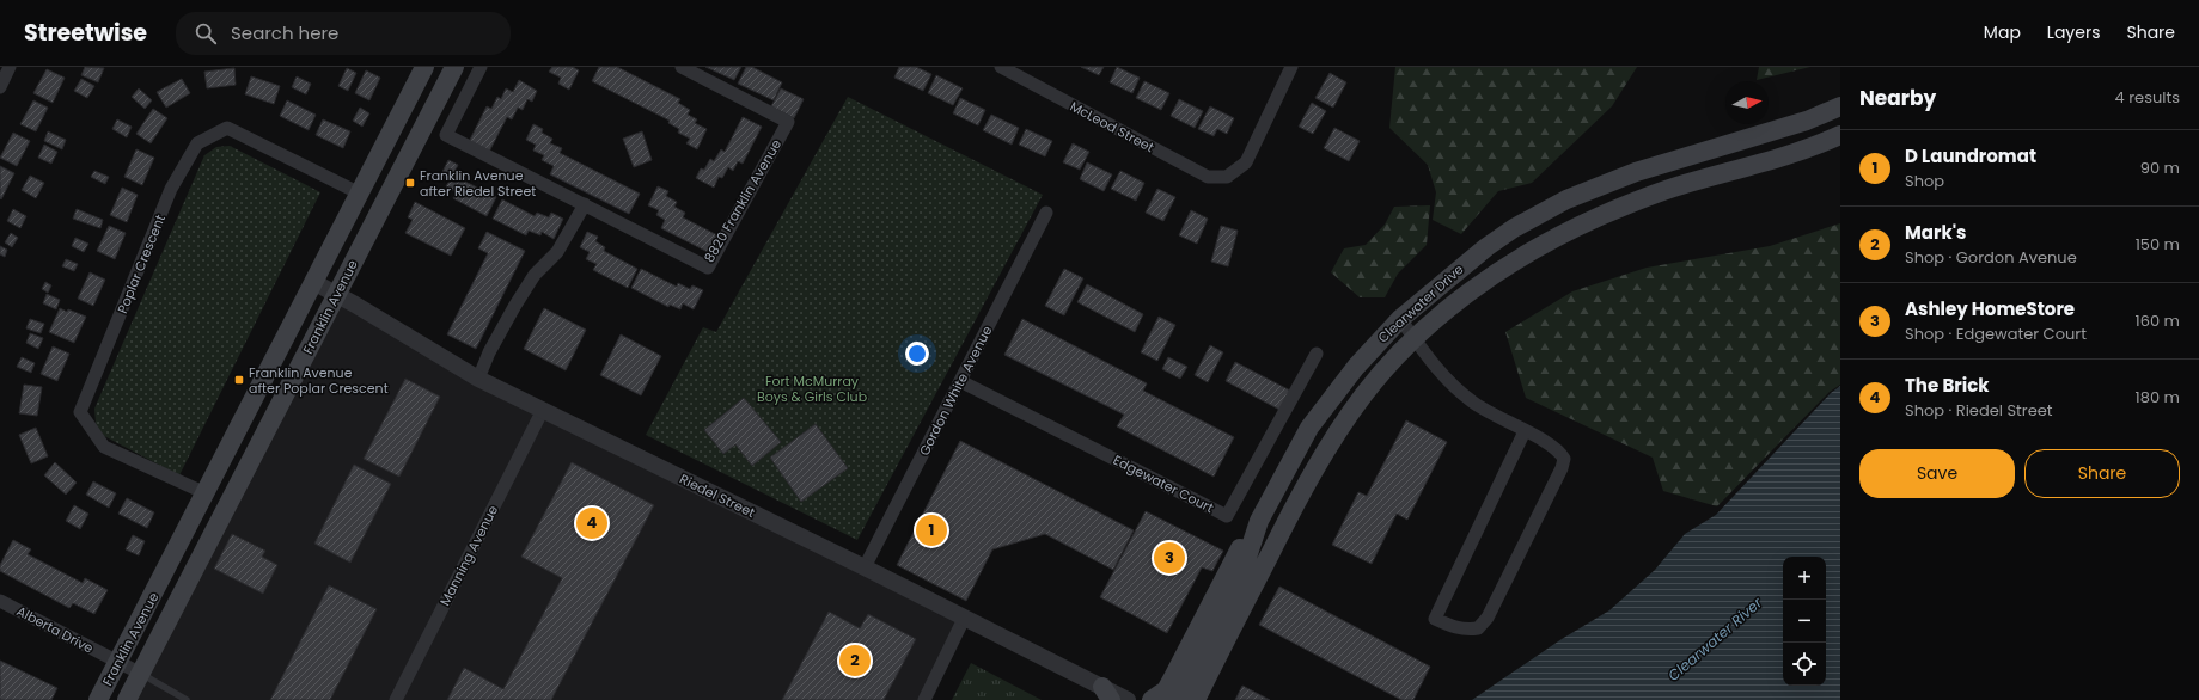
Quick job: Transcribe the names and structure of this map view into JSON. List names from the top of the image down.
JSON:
{
  "streets": {
    "main road": ["Clearwater Drive", "Franklin Avenue"],
    "street": [
      "McLeod Street",
      "8820 Franklin Avenue",
      "Poplar Crescent",
      "Gordon White Avenue",
      "Edgewater Court",
      "Riedel Street",
      "Manning Avenue",
      "Alberta Drive"
    ]
  },
  "crossings": [
    ["Poplar Crescent", "Franklin Avenue"],
    ["Franklin Avenue", "Riedel Street"],
    ["Franklin Avenue", "Alberta Drive"],
    ["Gordon White Avenue", "Edgewater Court"],
    ["Gordon White Avenue", "Riedel Street"],
    ["Riedel Street", "Manning Avenue"]
  ],
  "water": ["Clearwater River"],
  "parks": ["Fort McMurray Boys & Girls Club"],
  "places": {
    "transit": ["Franklin Avenue after Riedel Street", "Franklin Avenue after Poplar Crescent"]
  },
  "north": "right",
  "page": {
    "header": "Streetwise",
    "search": "Search here",
    "nav": ["Map", "Layers", "Share"],
    "heading": ["Nearby", "4 results"],
    "list": [
      {
        "mark": "1",
        "name": "D Laundromat",
        "note": "Shop",
        "value": "90 m"
      },
      {
        "mark": "2",
        "name": "Mark's",
        "note": "Shop · Gordon Avenue",
        "value": "150 m"
      },
      {
        "mark": "3",
        "name": "Ashley HomeStore",
        "note": "Shop · Edgewater Court",
        "value": "160 m"
      },
      {
        "mark": "4",
        "name": "The Brick",
        "note": "Shop · Riedel Street",
        "value": "180 m"
      }
    ],
    "buttons": ["Save", "Share"],
    "pins": [
      "4",
      "1",
      "3",
      "2"
    ],
    "map_buttons": ["+", "−"]
  }
}
